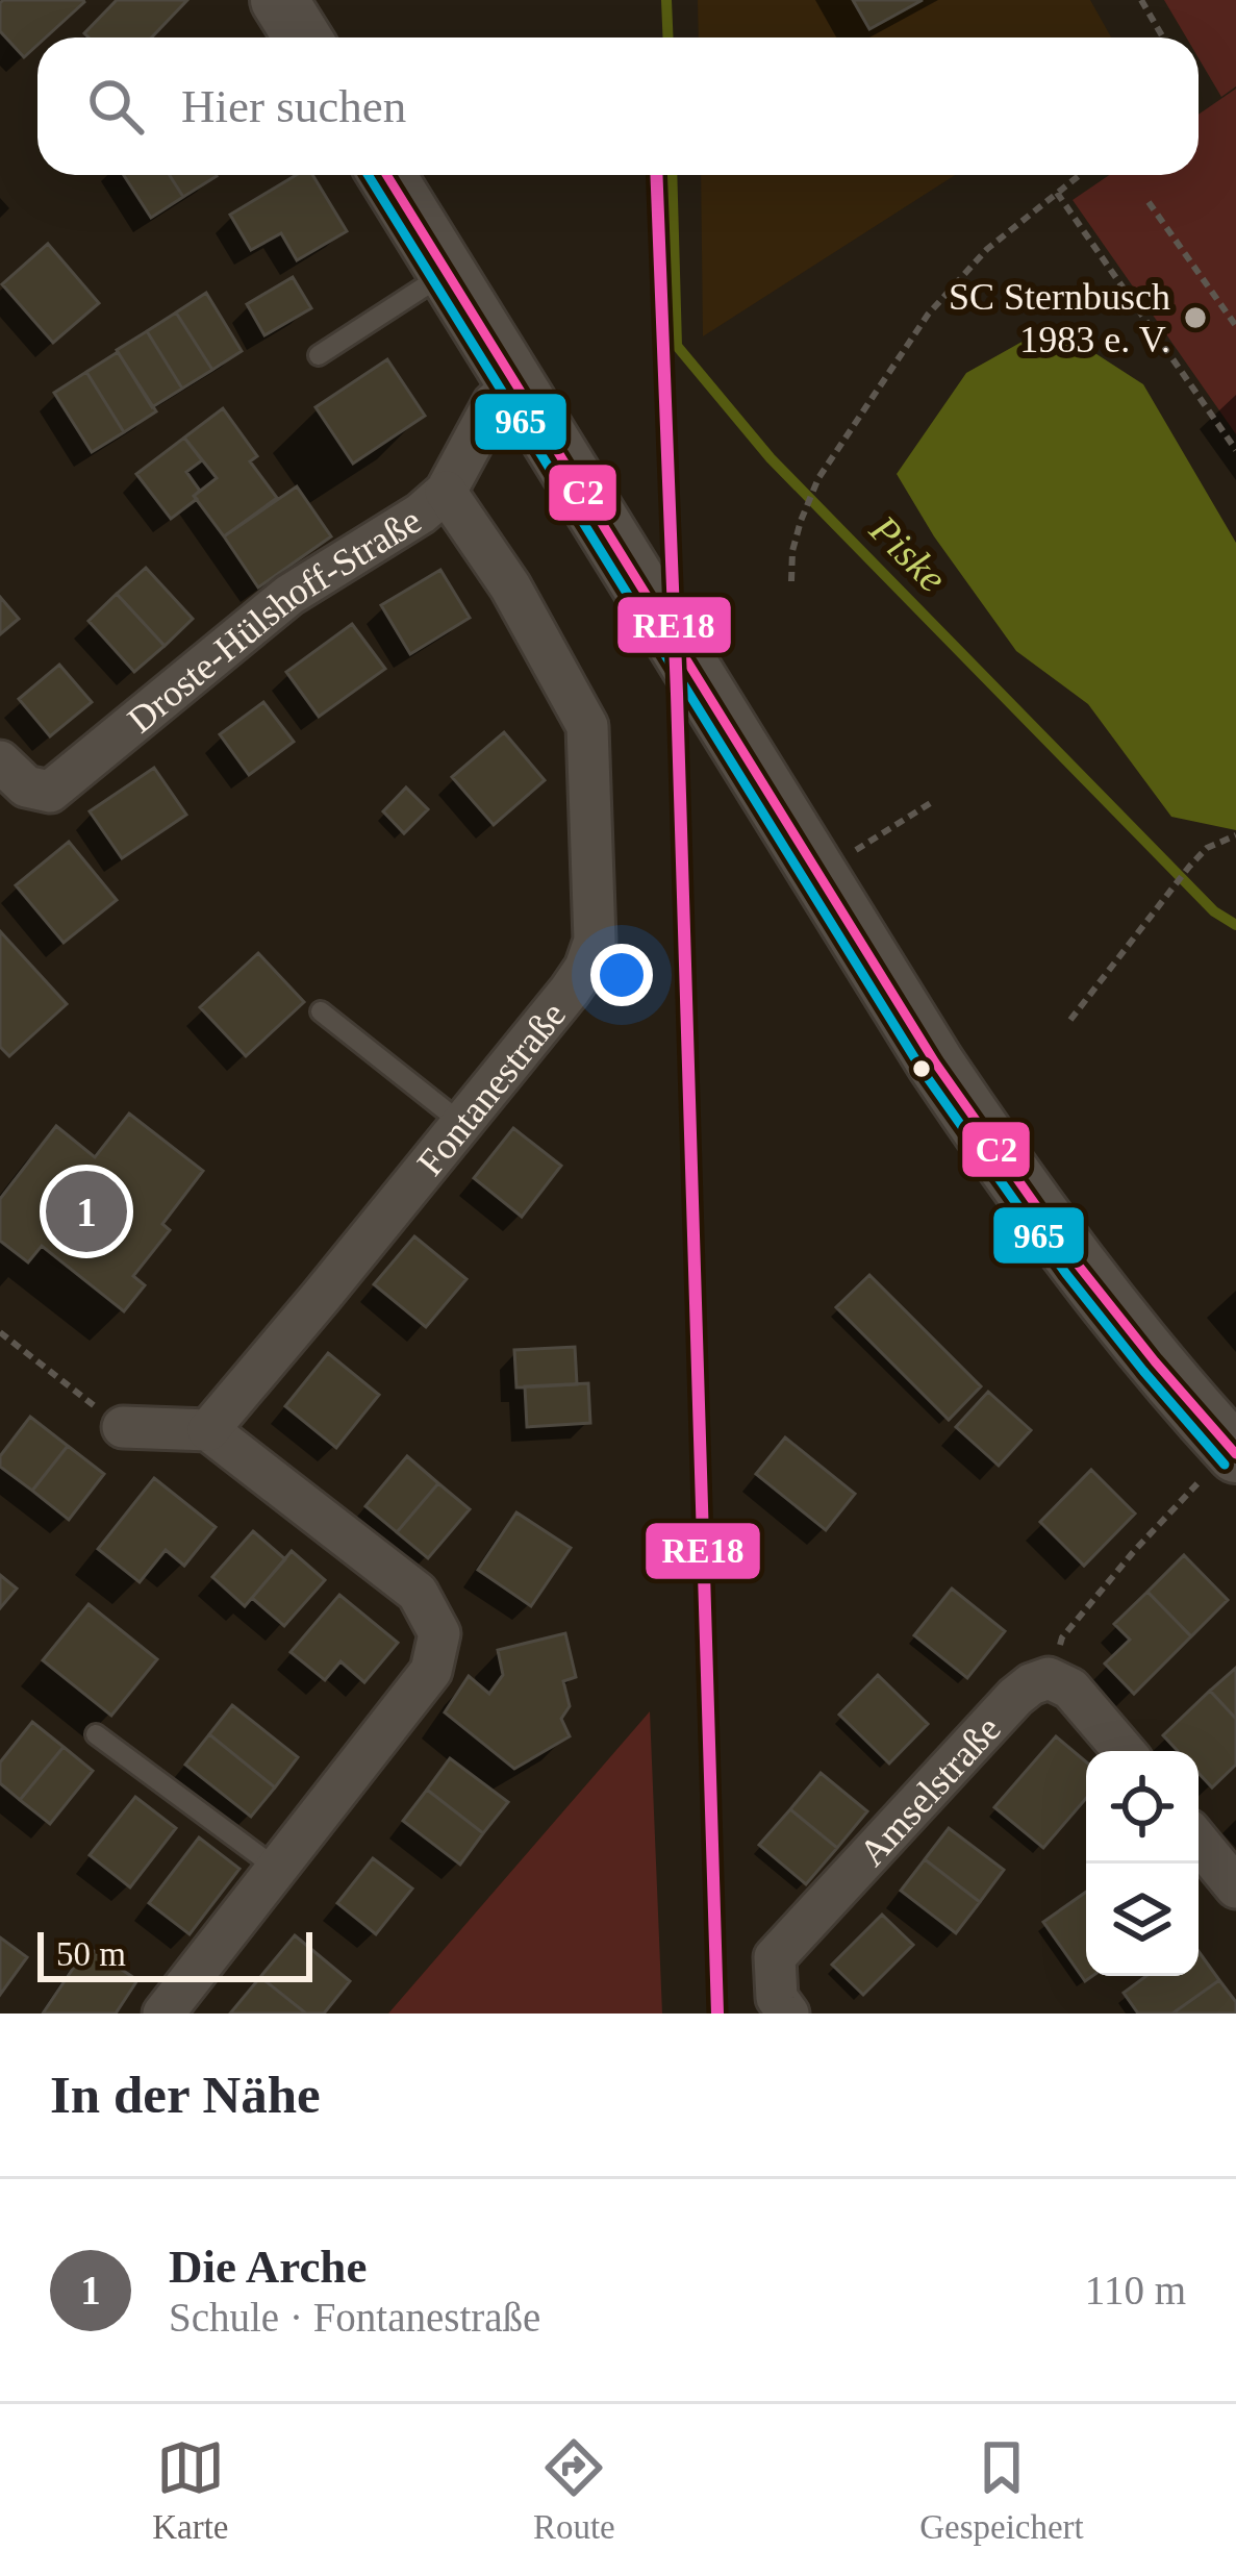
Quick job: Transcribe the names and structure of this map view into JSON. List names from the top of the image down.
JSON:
{
  "streets": {
    "street": ["Droste-Hülshoff-Straße", "Fontanestraße", "Amselstraße"]
  },
  "crossings": [
    ["Droste-Hülshoff-Straße", "Fontanestraße"]
  ],
  "water": ["Piske"],
  "places": ["SC Sternbusch 1983 e. V."],
  "lines": ["transit line RE18", "transit line C2", "transit line 965"],
  "scale_bar": "50 m",
  "page": {
    "search": "Hier suchen",
    "pins": "1",
    "scale": "50 m",
    "heading": "In der Nähe",
    "list": [
      {
        "mark": "1",
        "name": "Die Arche",
        "note": "Schule · Fontanestraße",
        "value": "110 m"
      }
    ],
    "nav": ["Karte", "Route", "Gespeichert"]
  }
}
